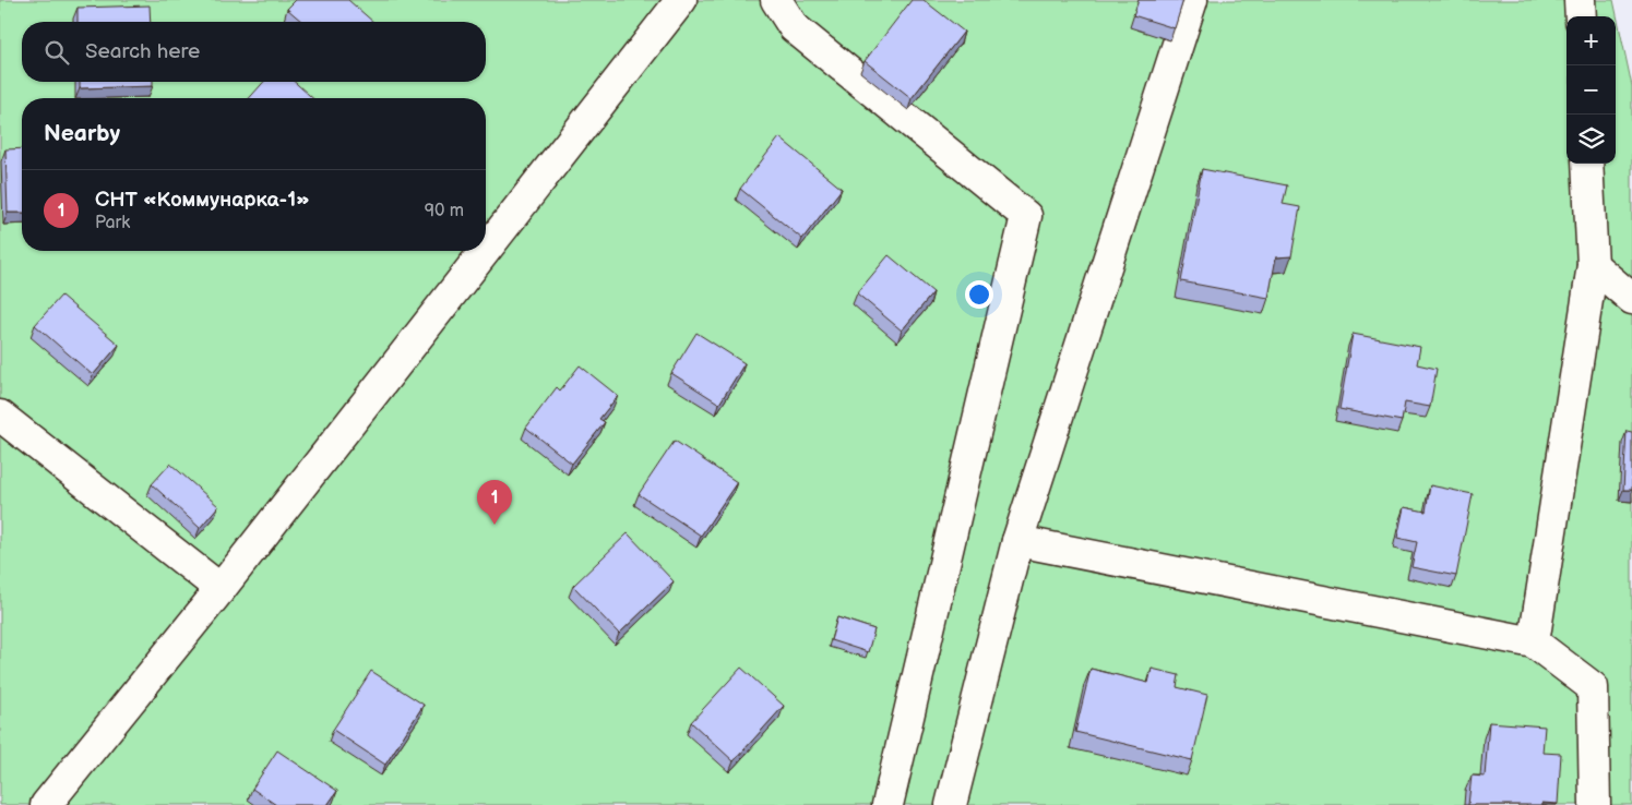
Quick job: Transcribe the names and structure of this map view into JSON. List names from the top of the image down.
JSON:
{
  "page": {
    "map_buttons": ["+", "−"],
    "search": "Search here",
    "heading": "Nearby",
    "list": [
      {
        "mark": "1",
        "name": "СНТ «Коммунарка-1»",
        "note": "Park",
        "value": "90 m"
      }
    ],
    "pins": "1"
  }
}
